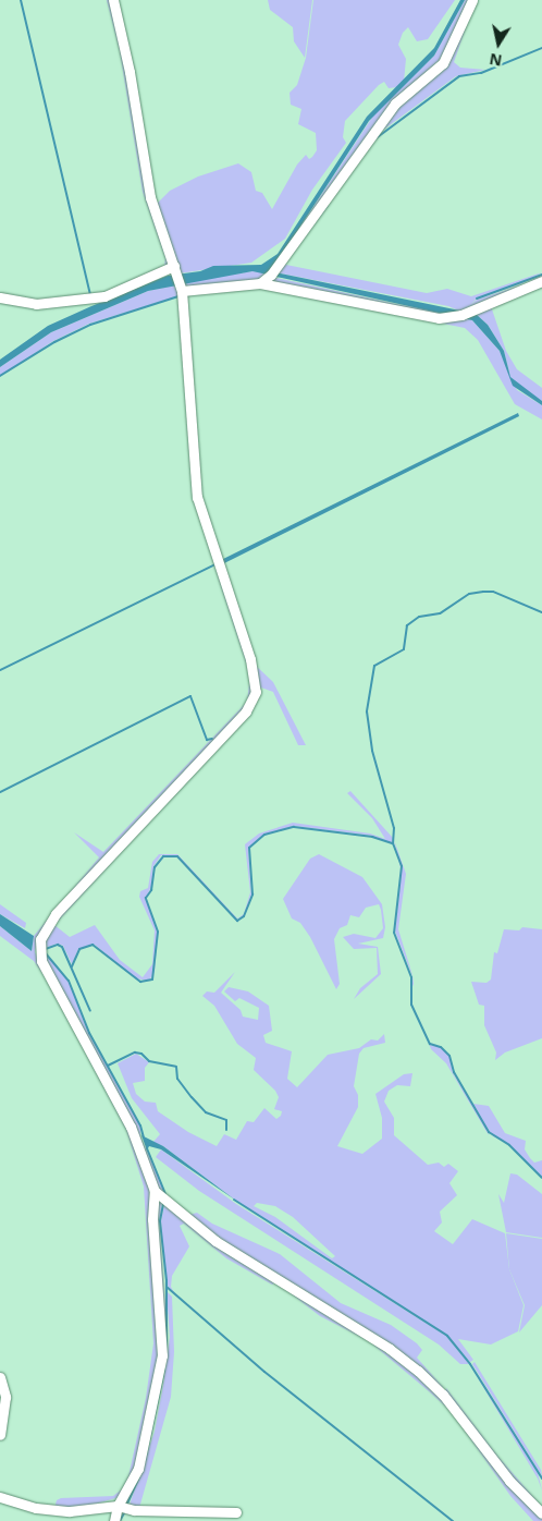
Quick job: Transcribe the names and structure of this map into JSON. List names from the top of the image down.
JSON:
{
  "north": "bottom"
}
